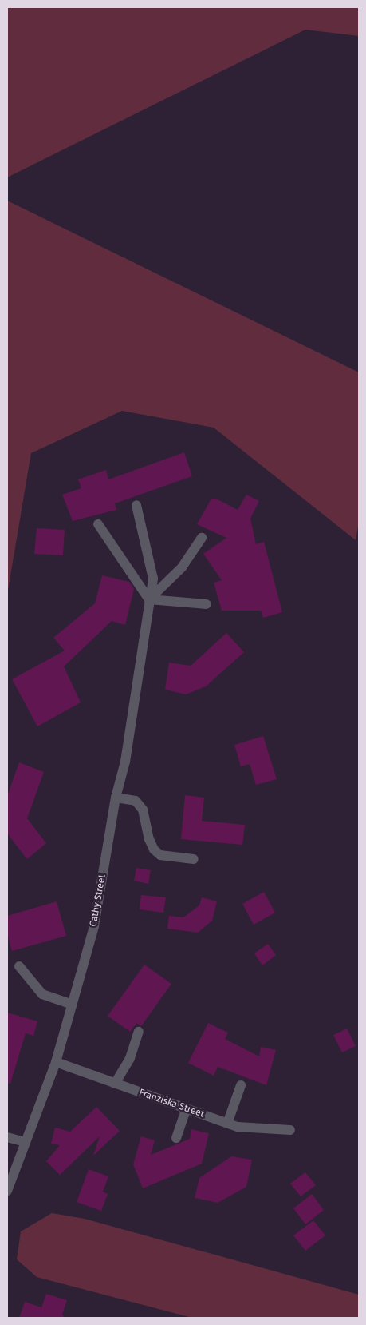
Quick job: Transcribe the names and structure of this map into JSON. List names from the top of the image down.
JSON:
{
  "streets": {
    "street": ["Cathy Street", "Franziska Street"]
  },
  "crossings": [
    ["Cathy Street", "Franziska Street"]
  ]
}
